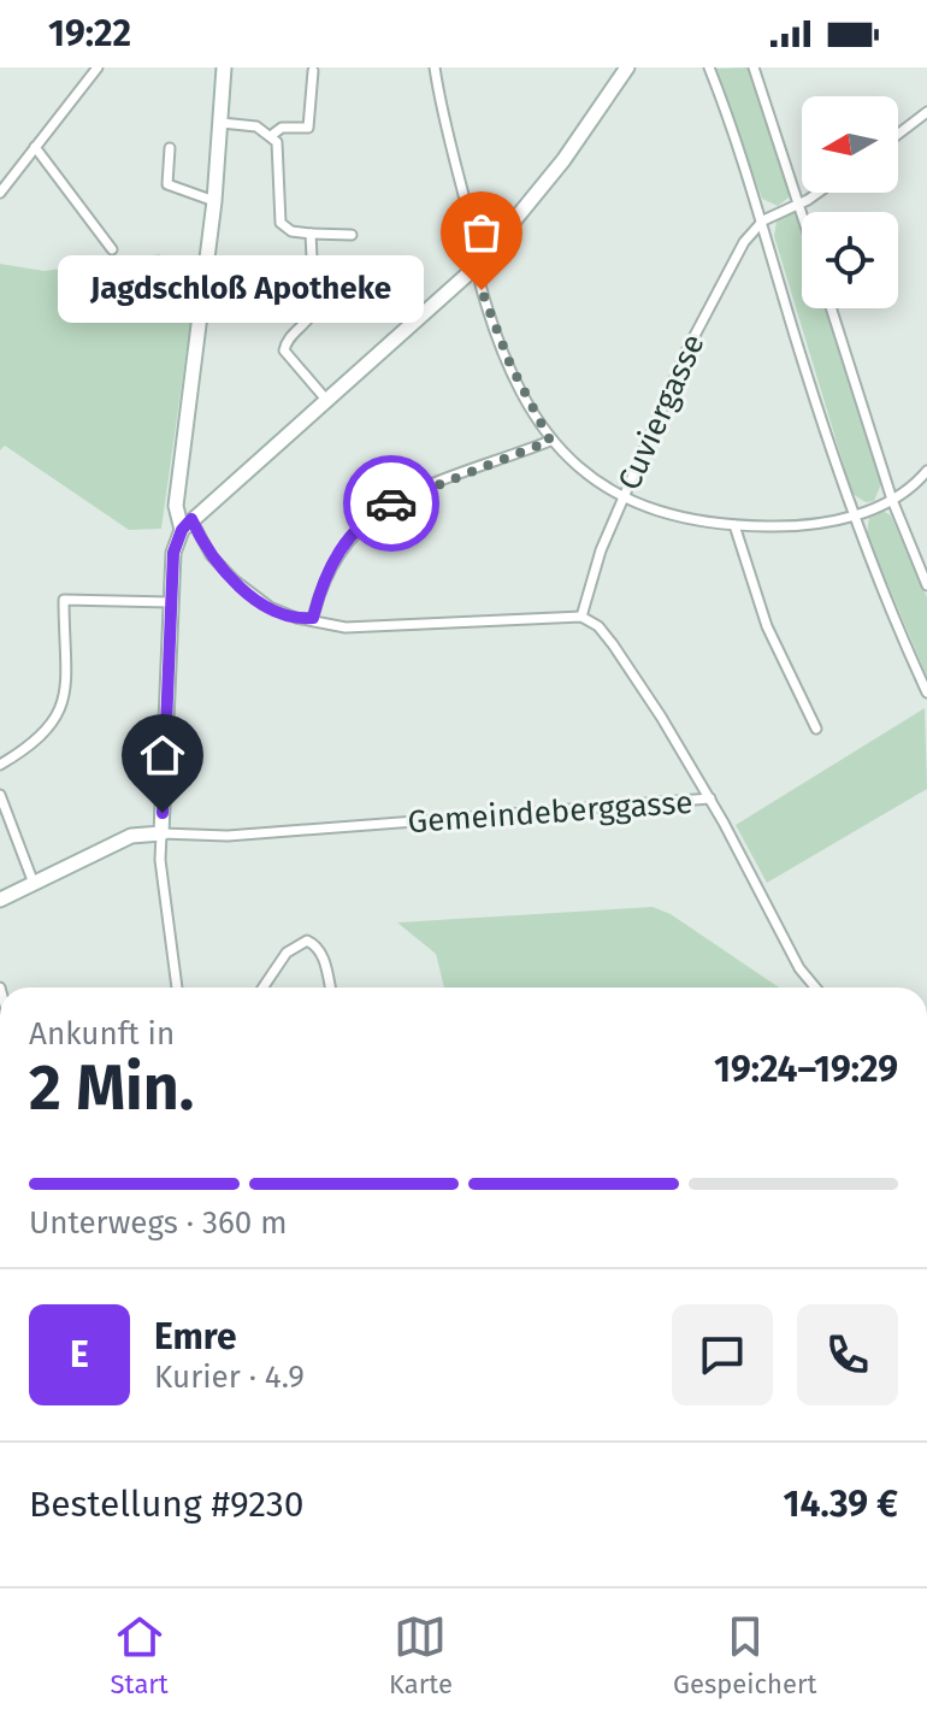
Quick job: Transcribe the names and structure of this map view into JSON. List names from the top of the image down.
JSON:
{
  "streets": {
    "street": ["Cuviergasse", "Gemeindeberggasse"]
  },
  "places": ["Jagdschloß Apotheke"],
  "north": "left",
  "page": {
    "status": "19:22",
    "bubble": "Jagdschloß Apotheke",
    "heading": ["2 Min.", "Ankunft in", "19:24–19:29"],
    "panel": [
      "Emre",
      "Kurier · 4.9",
      "Bestellung #9230",
      "14.39 €"
    ],
    "bar": "Unterwegs · 360 m",
    "round": "E",
    "tabs": ["Start", "Karte", "Gespeichert"]
  }
}
